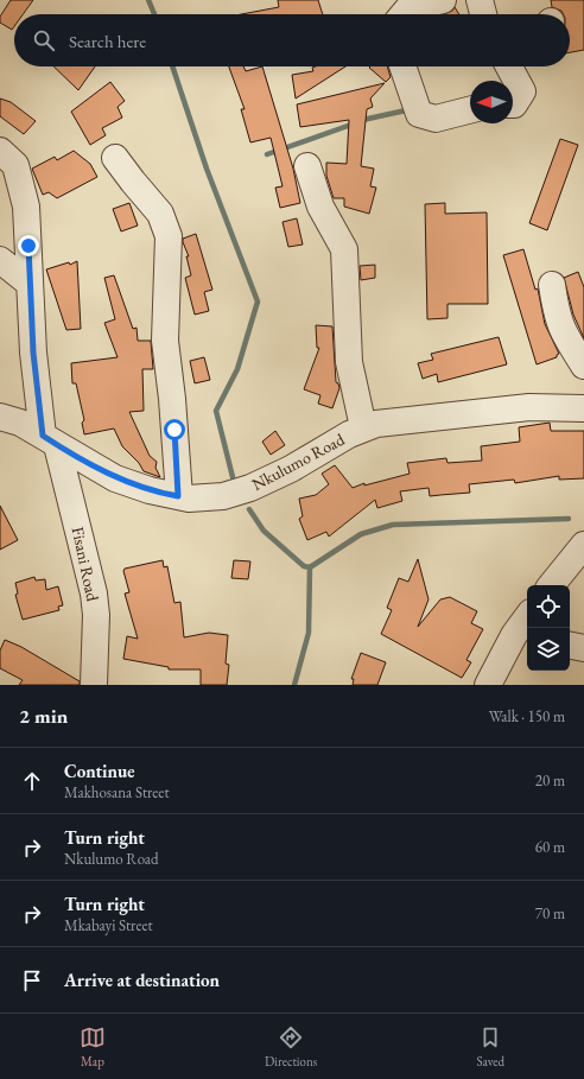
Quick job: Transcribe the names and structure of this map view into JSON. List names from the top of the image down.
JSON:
{
  "streets": {
    "street": ["Nkulumo Road", "Fisani Road"]
  },
  "crossings": [
    ["Nkulumo Road", "Fisani Road"]
  ],
  "north": "left",
  "page": {
    "search": "Search here",
    "heading": ["2 min", "Walk · 150 m"],
    "list": [
      ["Continue", "Makhosana Street", "20 m"],
      ["Turn right", "Nkulumo Road", "60 m"],
      ["Turn right", "Mkabayi Street", "70 m"],
      "Arrive at destination"
    ],
    "nav": ["Map", "Directions", "Saved"]
  }
}
